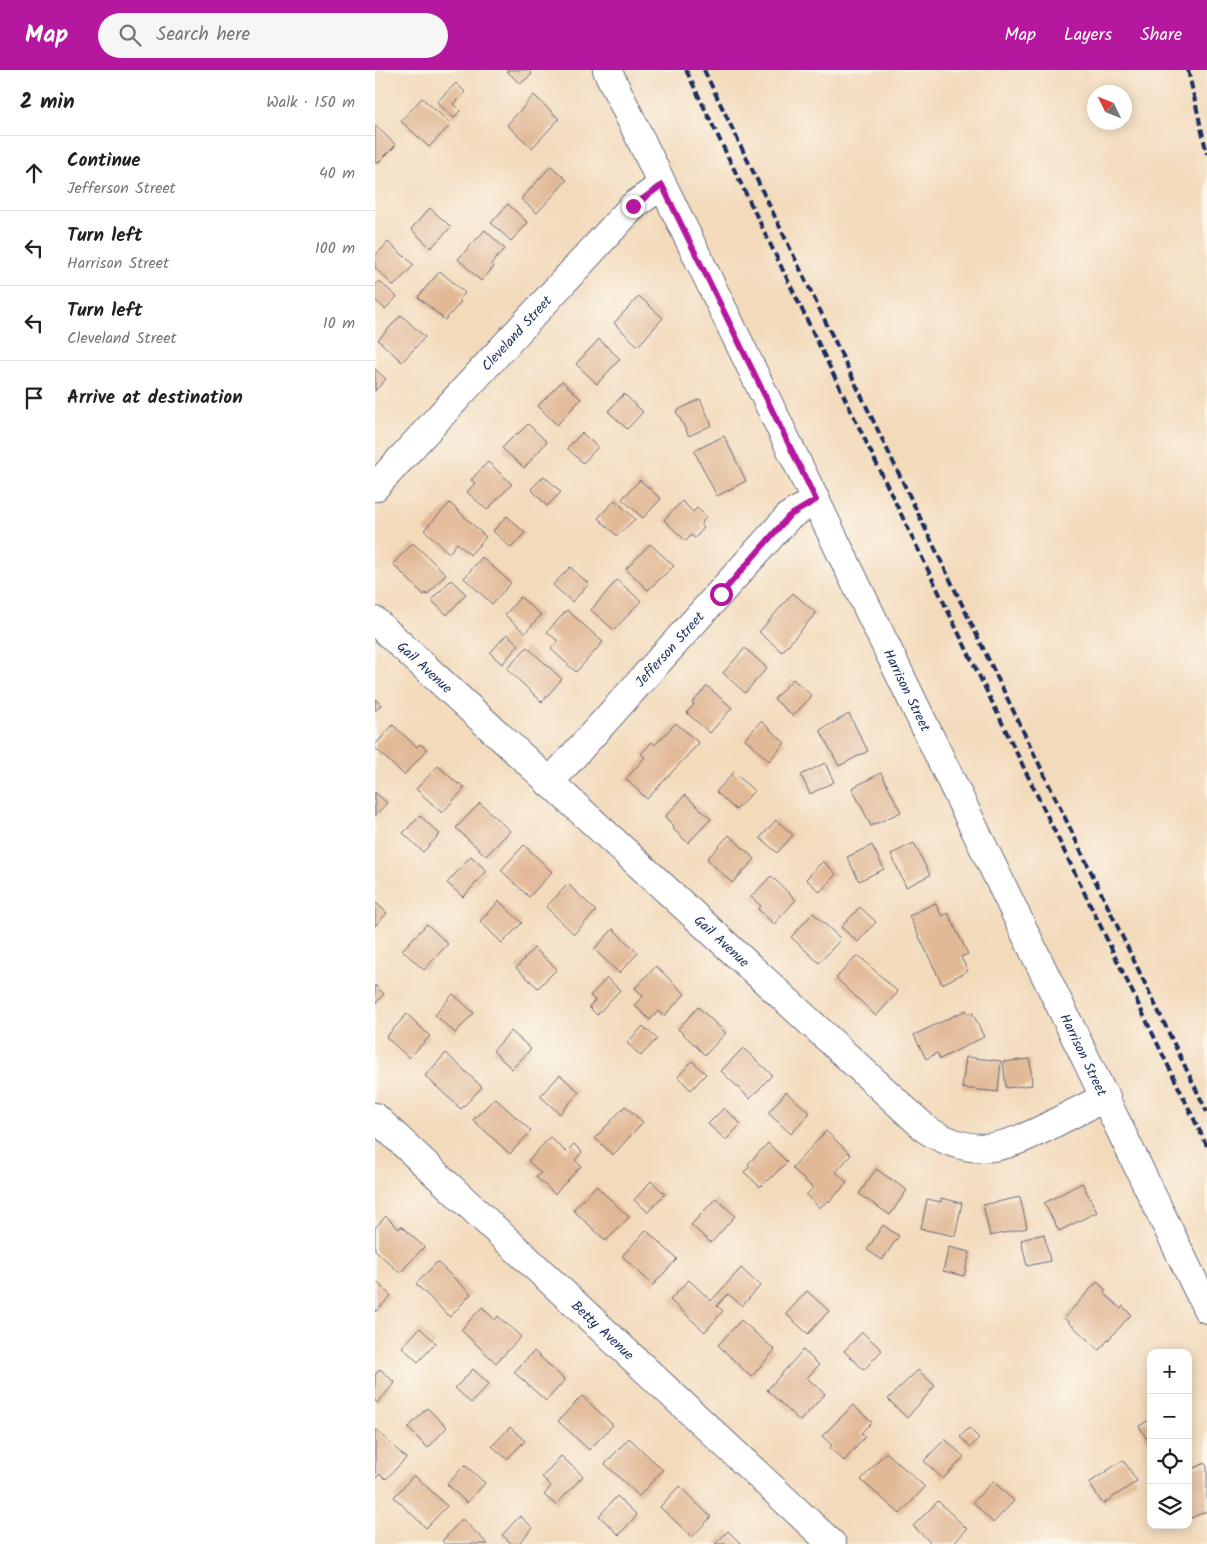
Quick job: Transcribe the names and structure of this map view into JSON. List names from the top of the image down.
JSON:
{
  "streets": {
    "street": [
      "Cleveland Street",
      "Jefferson Street",
      "Gail Avenue",
      "Harrison Street",
      "Betty Avenue"
    ]
  },
  "crossings": [
    ["Cleveland Street", "Harrison Street"],
    ["Jefferson Street", "Gail Avenue"],
    ["Jefferson Street", "Harrison Street"],
    ["Gail Avenue", "Harrison Street"]
  ],
  "north": "top left",
  "page": {
    "header": "Map",
    "search": "Search here",
    "nav": ["Map", "Layers", "Share"],
    "heading": ["2 min", "Walk · 150 m"],
    "list": [
      ["Continue", "Jefferson Street", "40 m"],
      ["Turn left", "Harrison Street", "100 m"],
      ["Turn left", "Cleveland Street", "10 m"],
      "Arrive at destination"
    ],
    "map_buttons": ["+", "−"]
  }
}
